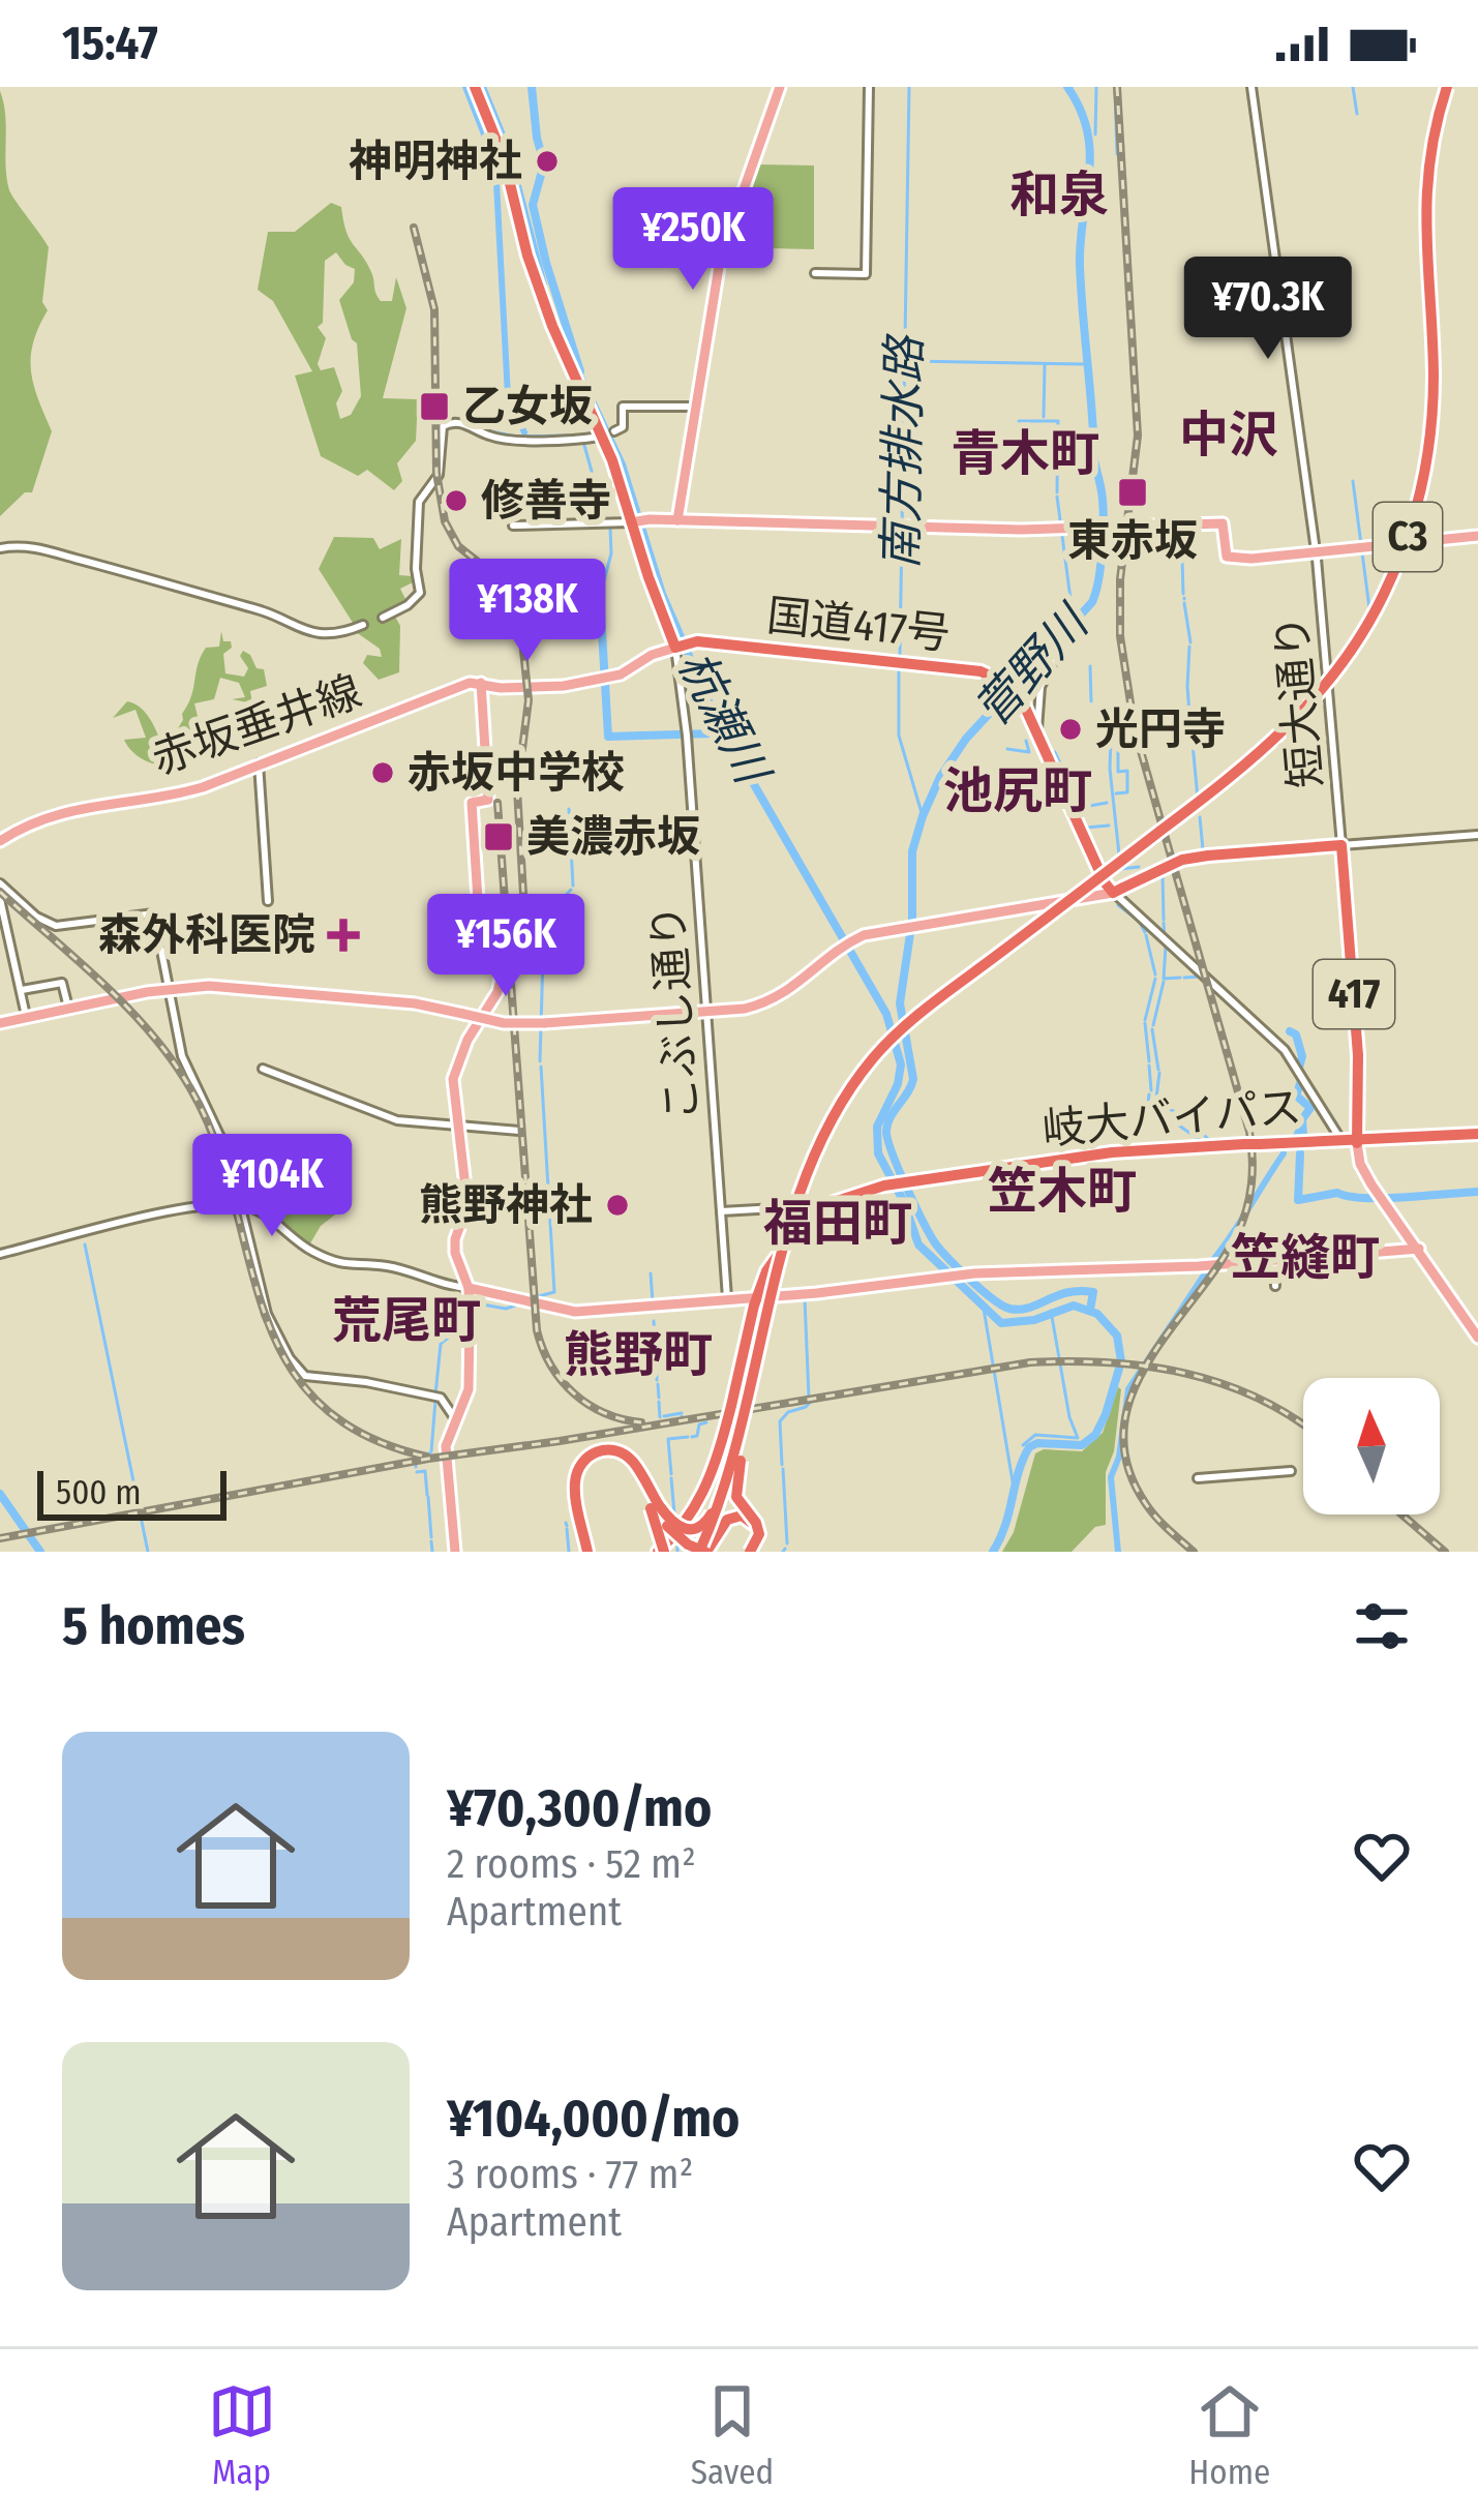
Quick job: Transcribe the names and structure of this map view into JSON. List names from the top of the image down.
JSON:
{
  "streets": {
    "highway": [
      "C3",
      "国道417号",
      "417",
      "岐大バイパス"
    ],
    "main road": ["赤坂垂井線"],
    "street": ["短大通り", "こぶし通り"]
  },
  "crossings": [
    ["C3", "岐大バイパス"],
    ["国道417号", "赤坂垂井線"],
    ["国道417号", "こぶし通り"],
    ["短大通り", "417"],
    ["赤坂垂井線", "こぶし通り"],
    ["417", "岐大バイパス"]
  ],
  "districts": [
    "和泉",
    "中沢",
    "青木町",
    "池尻町",
    "笠木町",
    "福田町",
    "笠縫町",
    "荒尾町",
    "熊野町"
  ],
  "water": ["南方排水路", "菅野川", "杭瀬川"],
  "places": {
    "other": [
      "神明神社",
      "修善寺",
      "光円寺",
      "赤坂中学校",
      "熊野神社"
    ],
    "transit": ["乙女坂", "東赤坂", "美濃赤坂"],
    "health": ["森外科医院"]
  },
  "scale_bar": "500 m",
  "north": "top",
  "page": {
    "status": "15:47",
    "price": [
      "¥250K",
      "¥70.3K",
      "¥138K",
      "¥156K",
      "¥104K"
    ],
    "scale": "500 m",
    "heading": "5 homes",
    "list": [
      {
        "name": "¥70,300/mo",
        "note": "2 rooms · 52 m² · Apartment"
      },
      {
        "name": "¥104,000/mo",
        "note": "3 rooms · 77 m² · Apartment"
      }
    ],
    "tabs": ["Map", "Saved", "Home"]
  }
}
